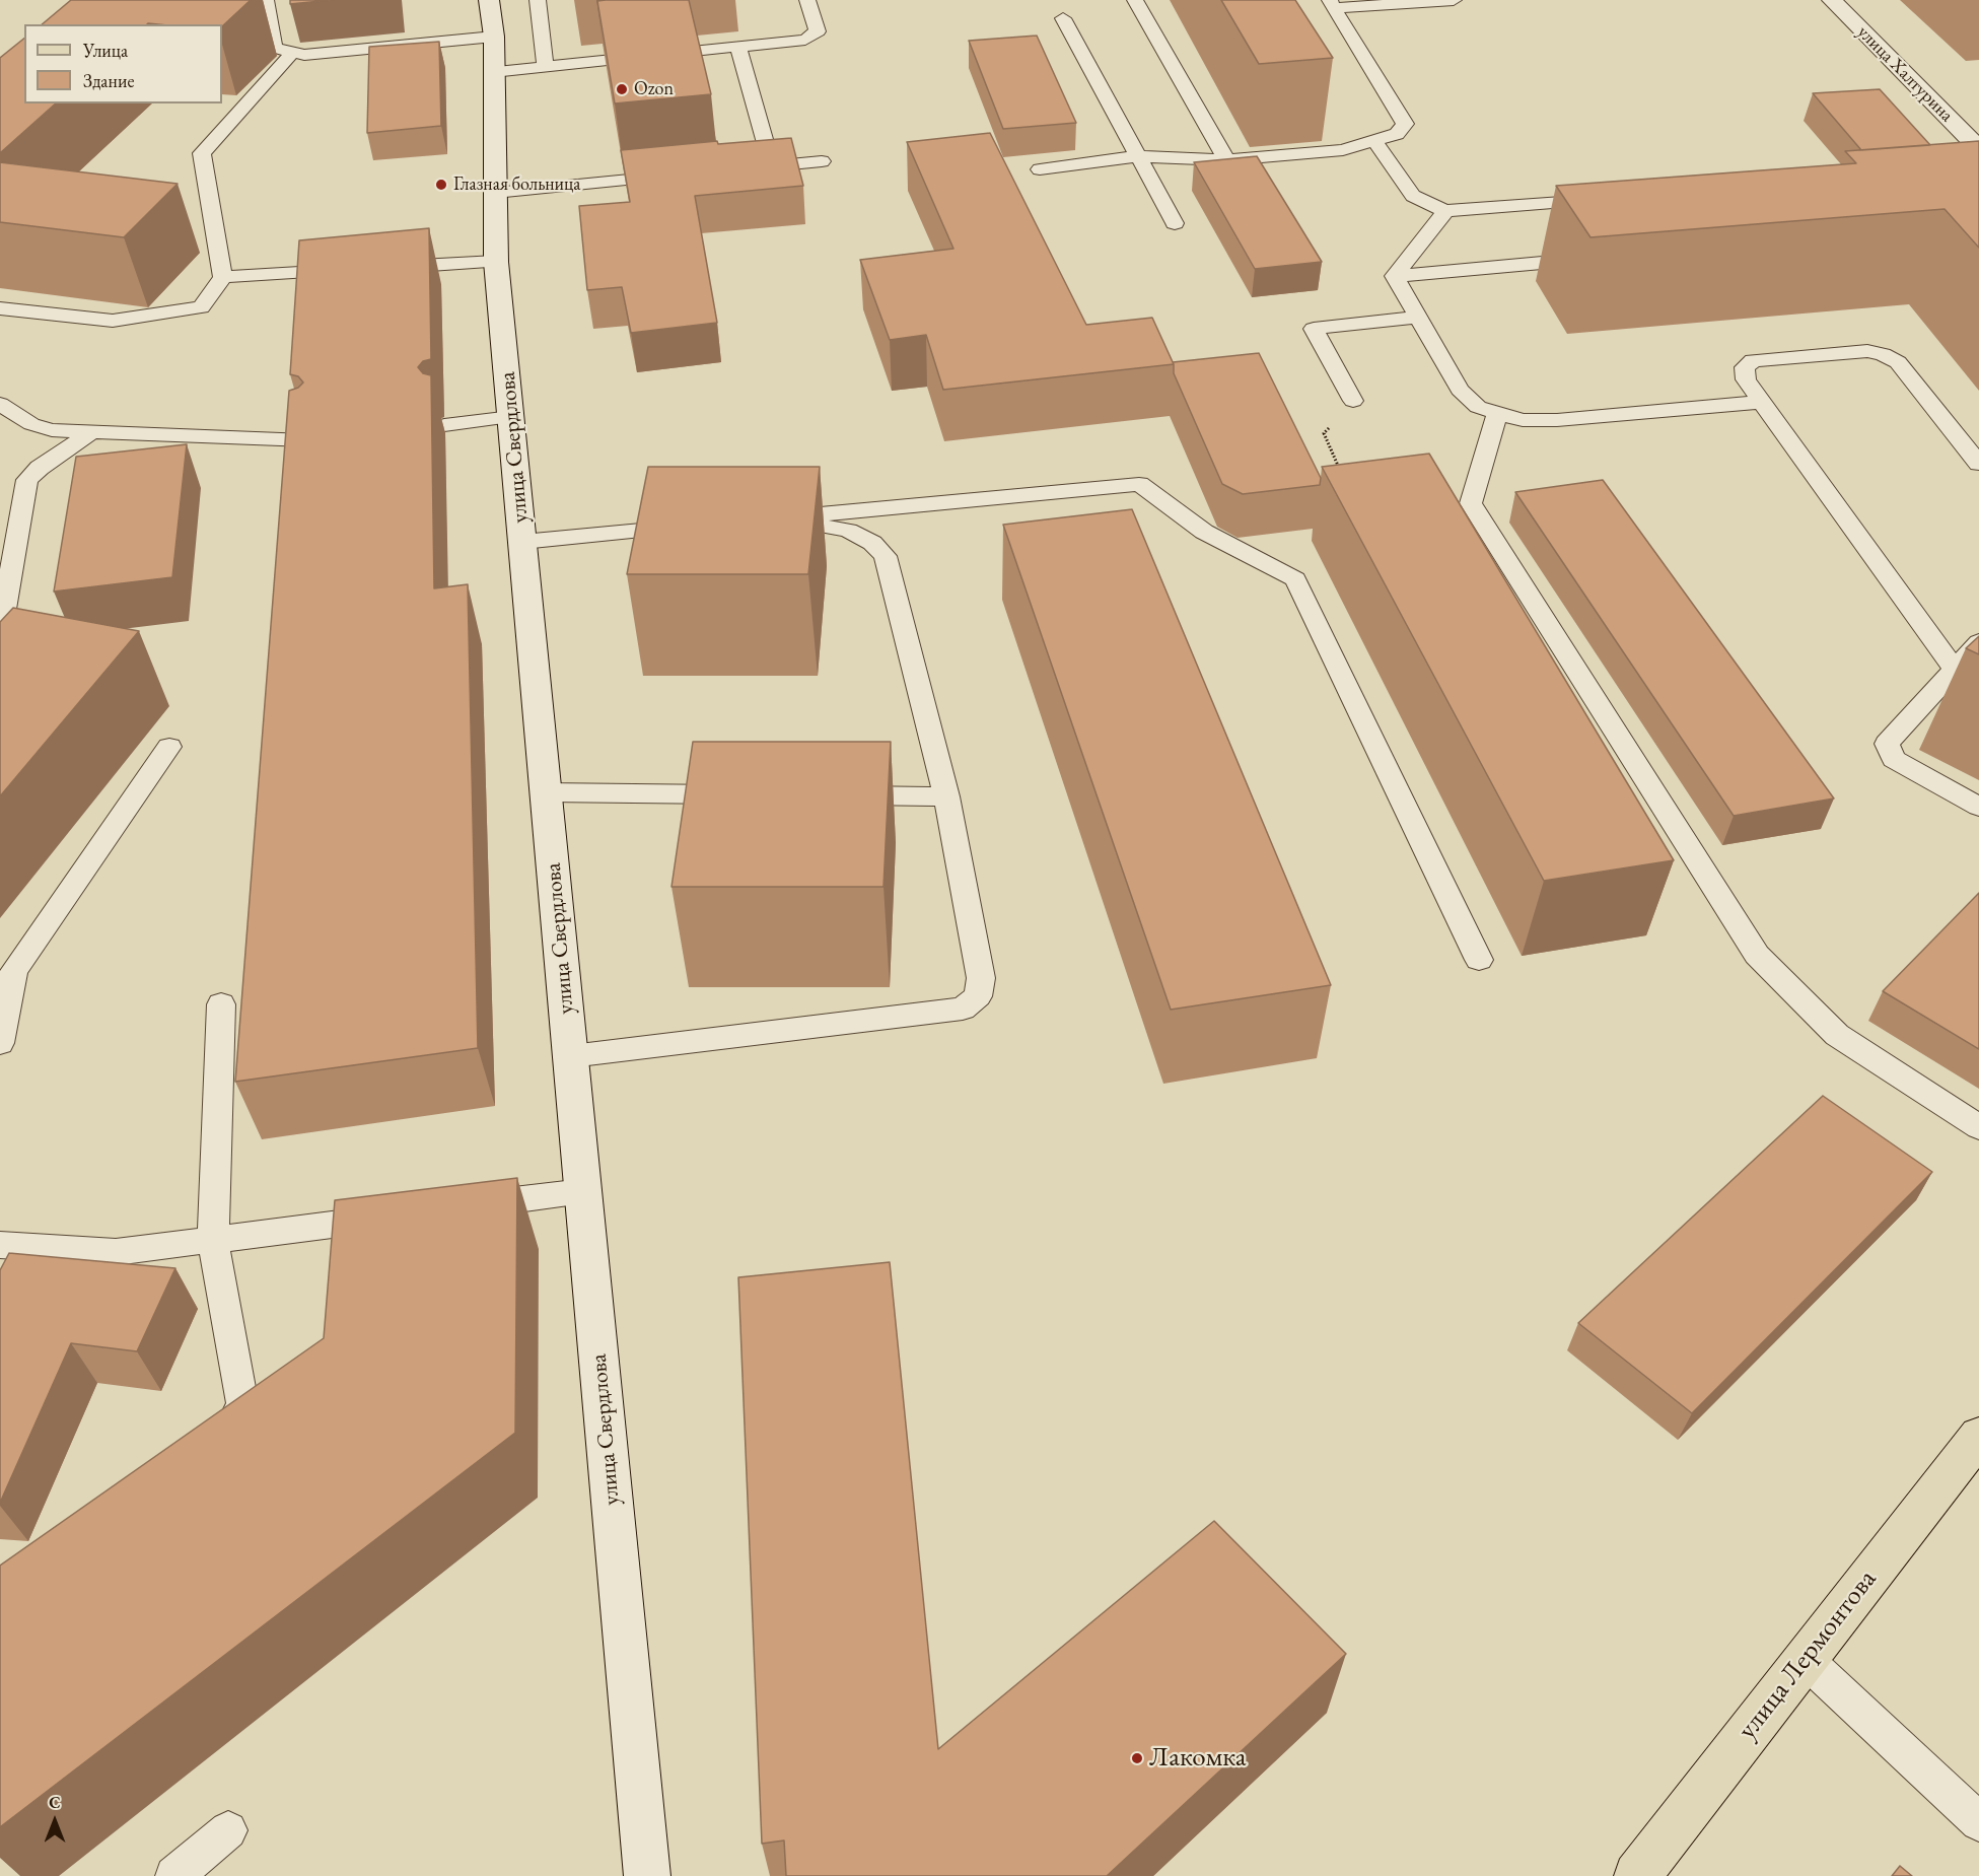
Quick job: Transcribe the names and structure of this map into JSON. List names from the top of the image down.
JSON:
{
  "streets": {
    "main road": ["улица Халтурина", "улица Свердлова", "улица Лермонтова"]
  },
  "places": ["Ozon", "Глазная больница", "Лакомка"],
  "legend": ["Улица", "Здание"],
  "north": "top"
}
